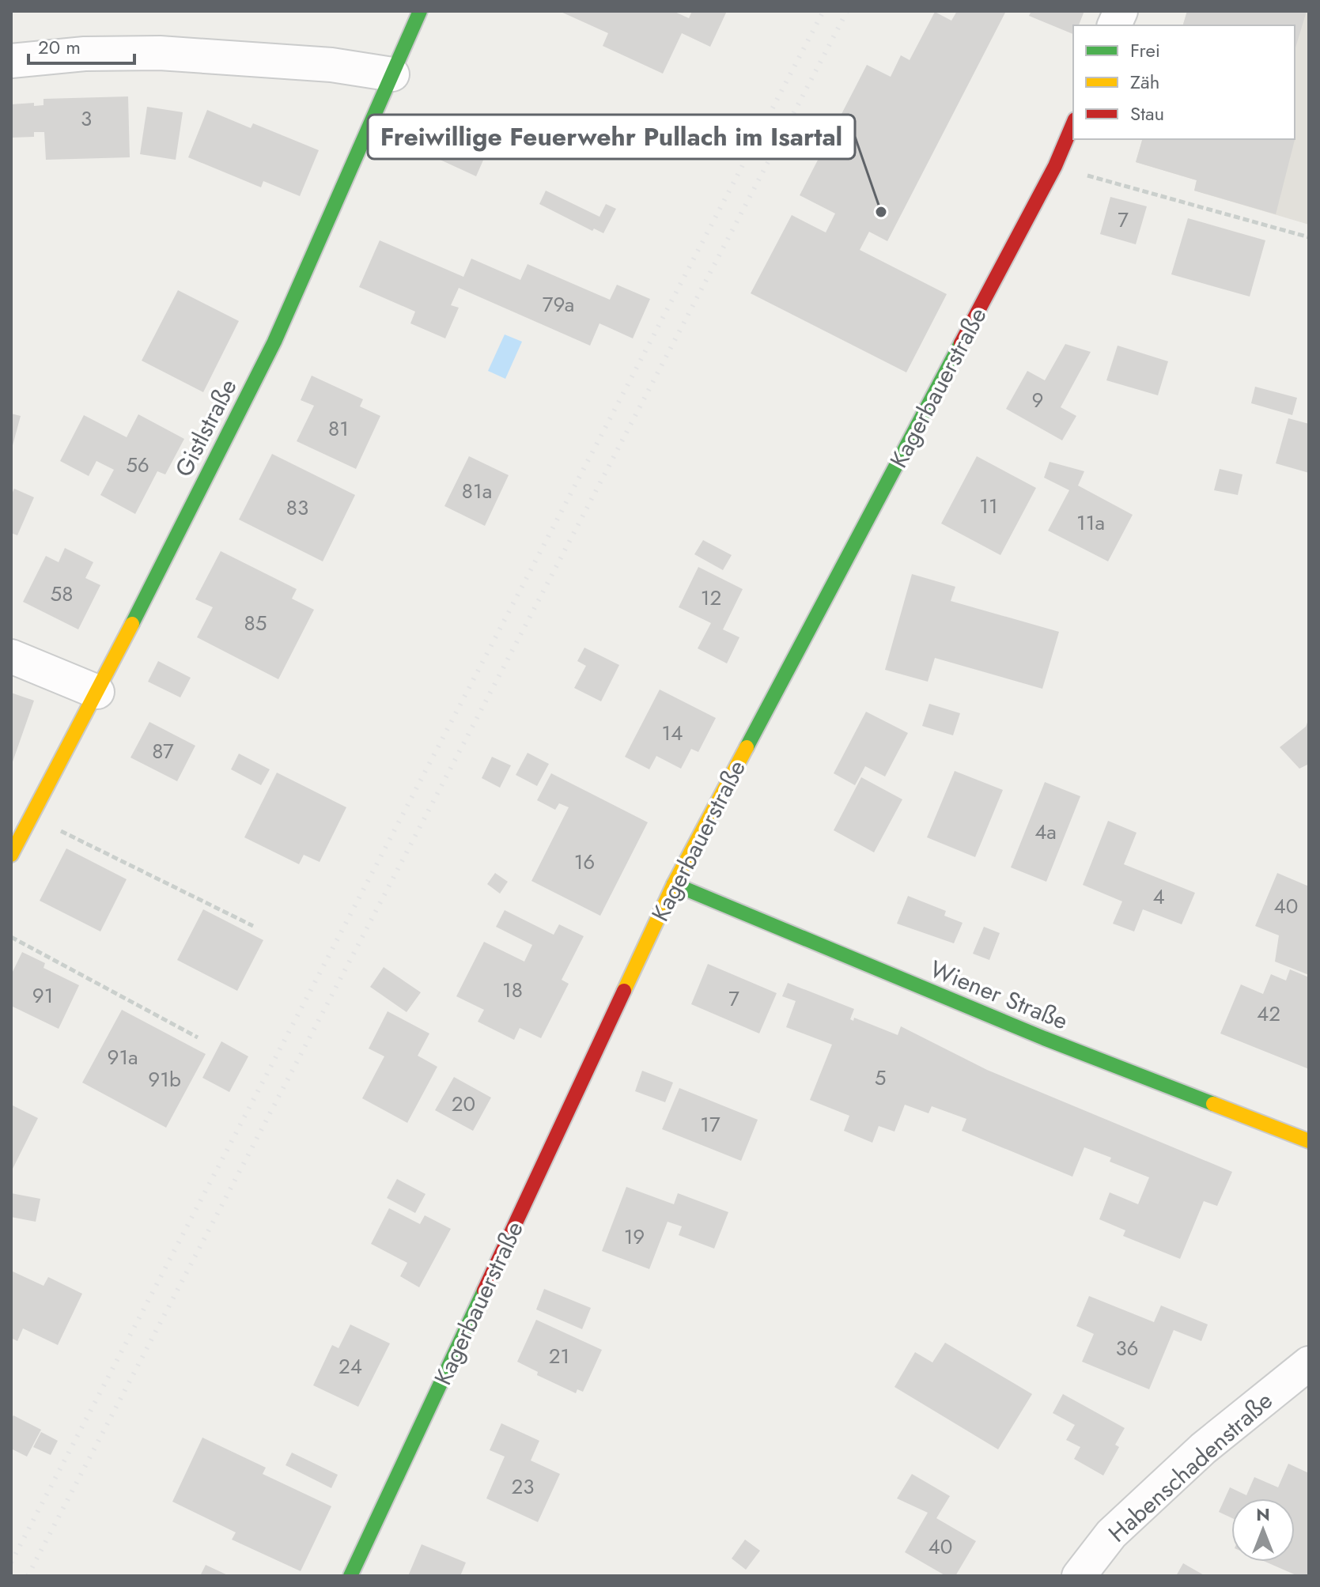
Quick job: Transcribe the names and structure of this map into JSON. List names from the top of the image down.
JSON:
{
  "streets": {
    "street": [
      "Kagerbauerstraße",
      "Gistlstraße",
      "Wiener Straße",
      "Habenschadenstraße"
    ]
  },
  "crossings": [
    ["Kagerbauerstraße", "Wiener Straße"]
  ],
  "places": ["Freiwillige Feuerwehr Pullach im Isartal"],
  "house_numbers": [
    "3",
    "7",
    "79a",
    "9",
    "81",
    "56",
    "81a",
    "11",
    "83",
    "11a",
    "58",
    "12",
    "85",
    "14",
    "87",
    "4a",
    "16",
    "4",
    "40",
    "18",
    "91",
    "7",
    "42",
    "91a",
    "5",
    "91b",
    "20",
    "17",
    "19",
    "36",
    "21",
    "24",
    "23",
    "40"
  ],
  "legend": ["Frei", "Zäh", "Stau"],
  "scale_bar": "20 m",
  "north": "top"
}
